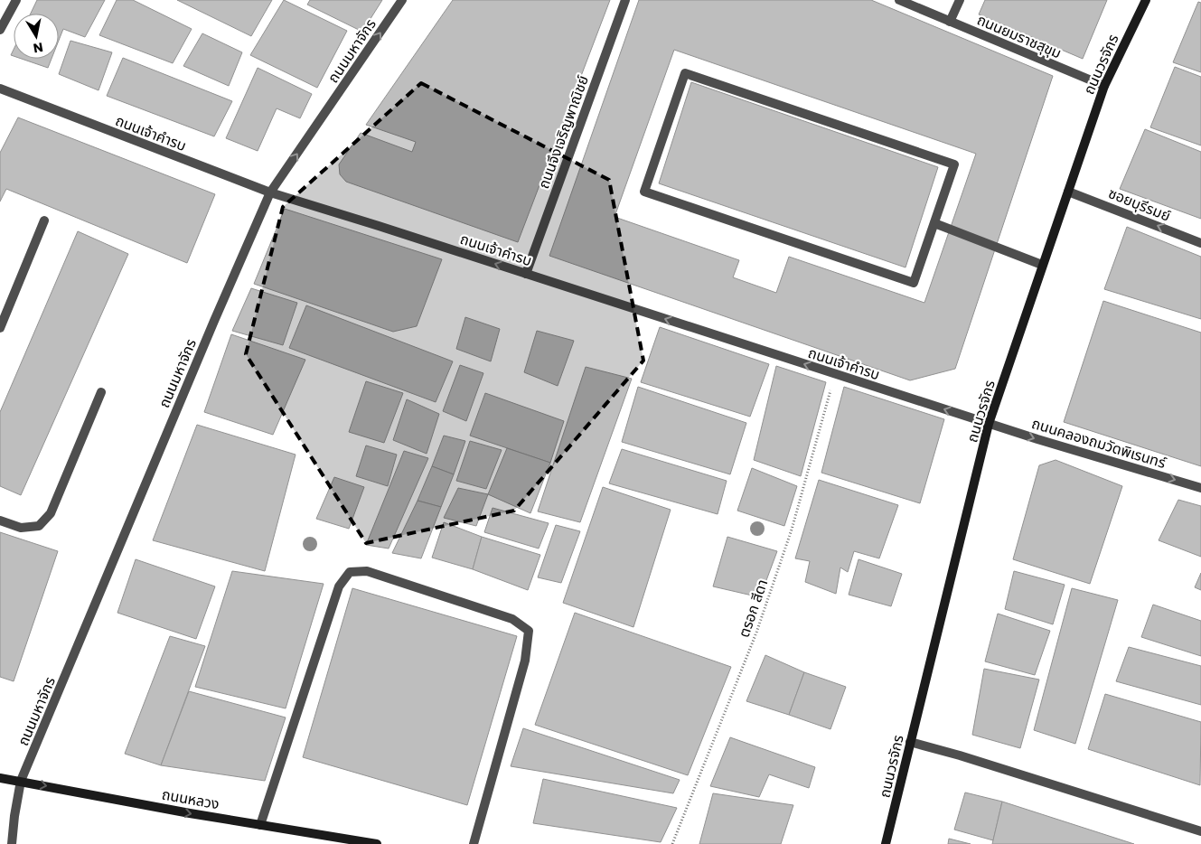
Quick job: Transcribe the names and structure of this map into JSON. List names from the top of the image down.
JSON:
{
  "streets": {
    "main road": ["ถนนวรจักร", "ถนนหลวง"],
    "street": [
      "ถนนยมราชสุขุม",
      "ถนนมหาจักร",
      "ถนนจึงเจริญพาณิชย์",
      "ถนนเจ้าคำรบ",
      "ซอยบุรีรมย์",
      "ถนนคลองถมวัดพิเรนทร์"
    ],
    "path": ["ตรอก สีดา"]
  },
  "crossings": [
    ["ถนนยมราชสุขุม", "ถนนวรจักร"],
    ["ถนนมหาจักร", "ถนนเจ้าคำรบ"],
    ["ถนนมหาจักร", "ถนนหลวง"],
    ["ถนนวรจักร", "ถนนเจ้าคำรบ"],
    ["ถนนวรจักร", "ซอยบุรีรมย์"],
    ["ถนนวรจักร", "ถนนคลองถมวัดพิเรนทร์"],
    ["ถนนจึงเจริญพาณิชย์", "ถนนเจ้าคำรบ"],
    ["ถนนเจ้าคำรบ", "ถนนคลองถมวัดพิเรนทร์"],
    ["ถนนเจ้าคำรบ", "ตรอก สีดา"]
  ],
  "one_way": [
    "ถนนเจ้าคำรบ",
    "ซอยบุรีรมย์",
    "ถนนคลองถมวัดพิเรนทร์",
    "ถนนหลวง"
  ],
  "north": "bottom"
}
